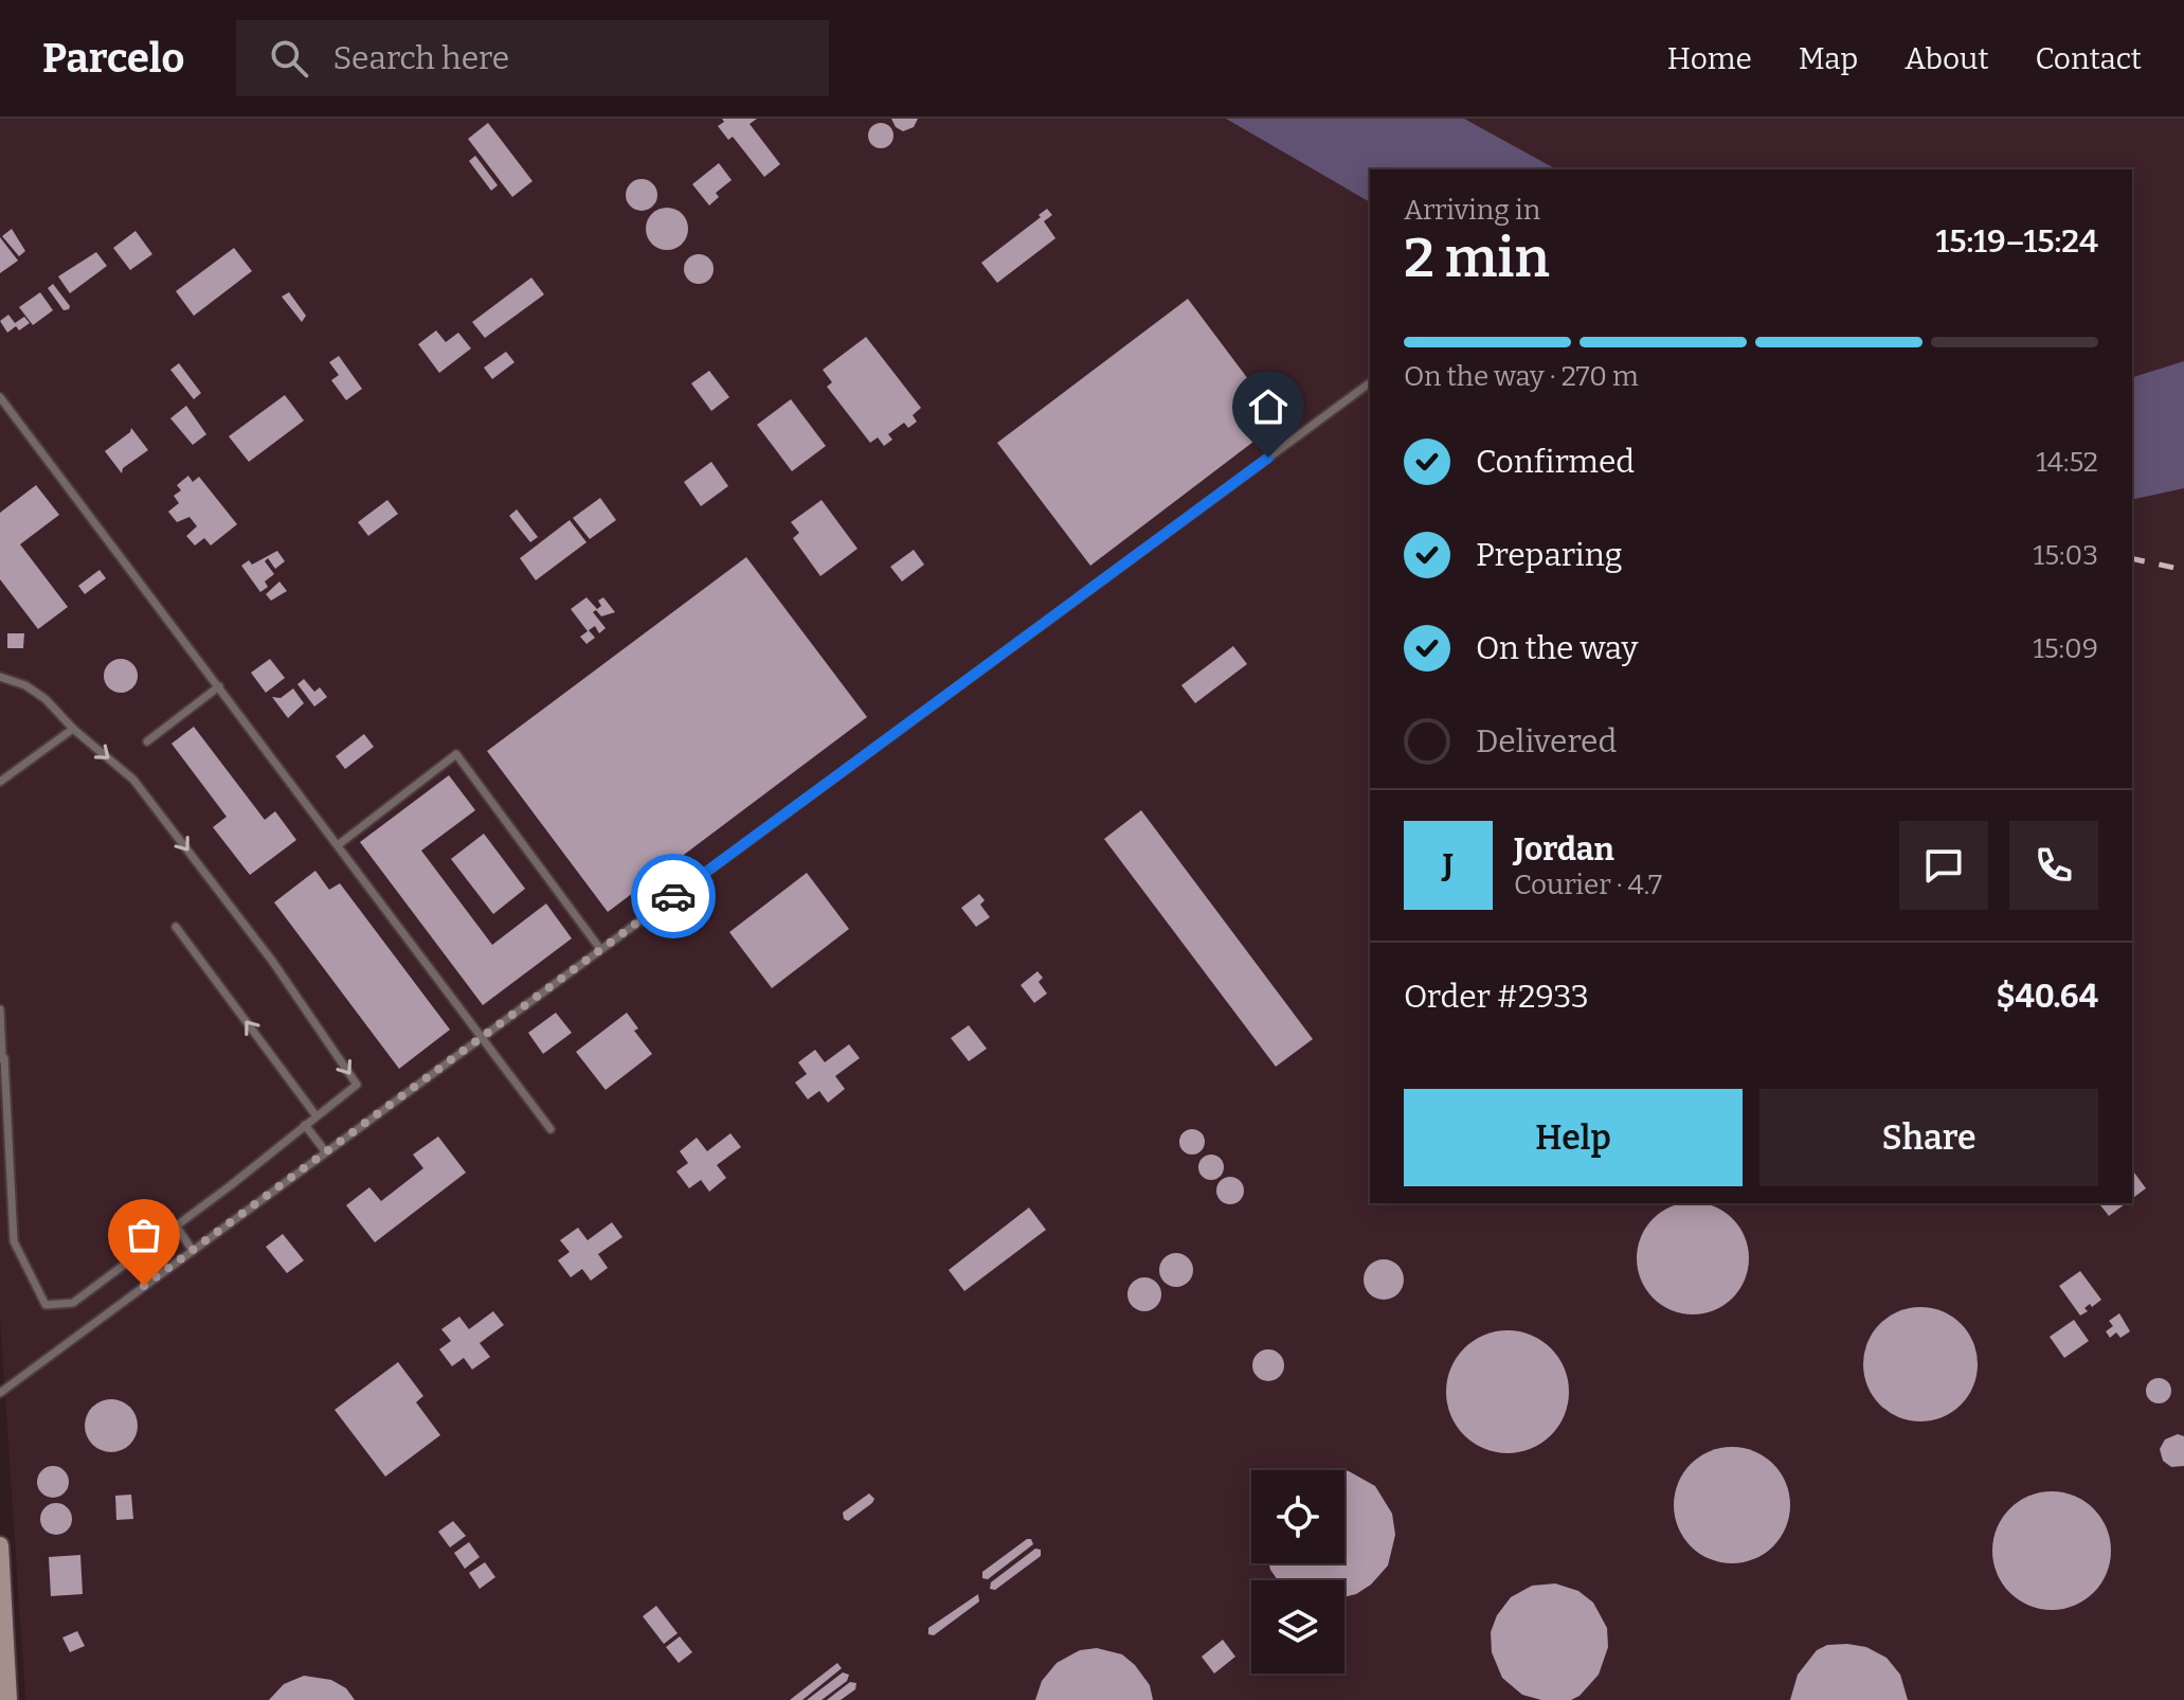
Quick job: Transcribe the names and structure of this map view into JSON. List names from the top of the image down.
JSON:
{
  "page": {
    "header": "Parcelo",
    "search": "Search here",
    "nav": [
      "Home",
      "Map",
      "About",
      "Contact"
    ],
    "heading": ["2 min", "Arriving in", "15:19–15:24"],
    "panel": [
      "Jordan",
      "Courier · 4.7",
      "Order #2933",
      "$40.64"
    ],
    "bar": "On the way · 270 m",
    "list": [
      ["Confirmed", "14:52"],
      ["Preparing", "15:03"],
      ["On the way", "15:09"],
      "Delivered"
    ],
    "round": "J",
    "buttons": ["Help", "Share"]
  }
}
